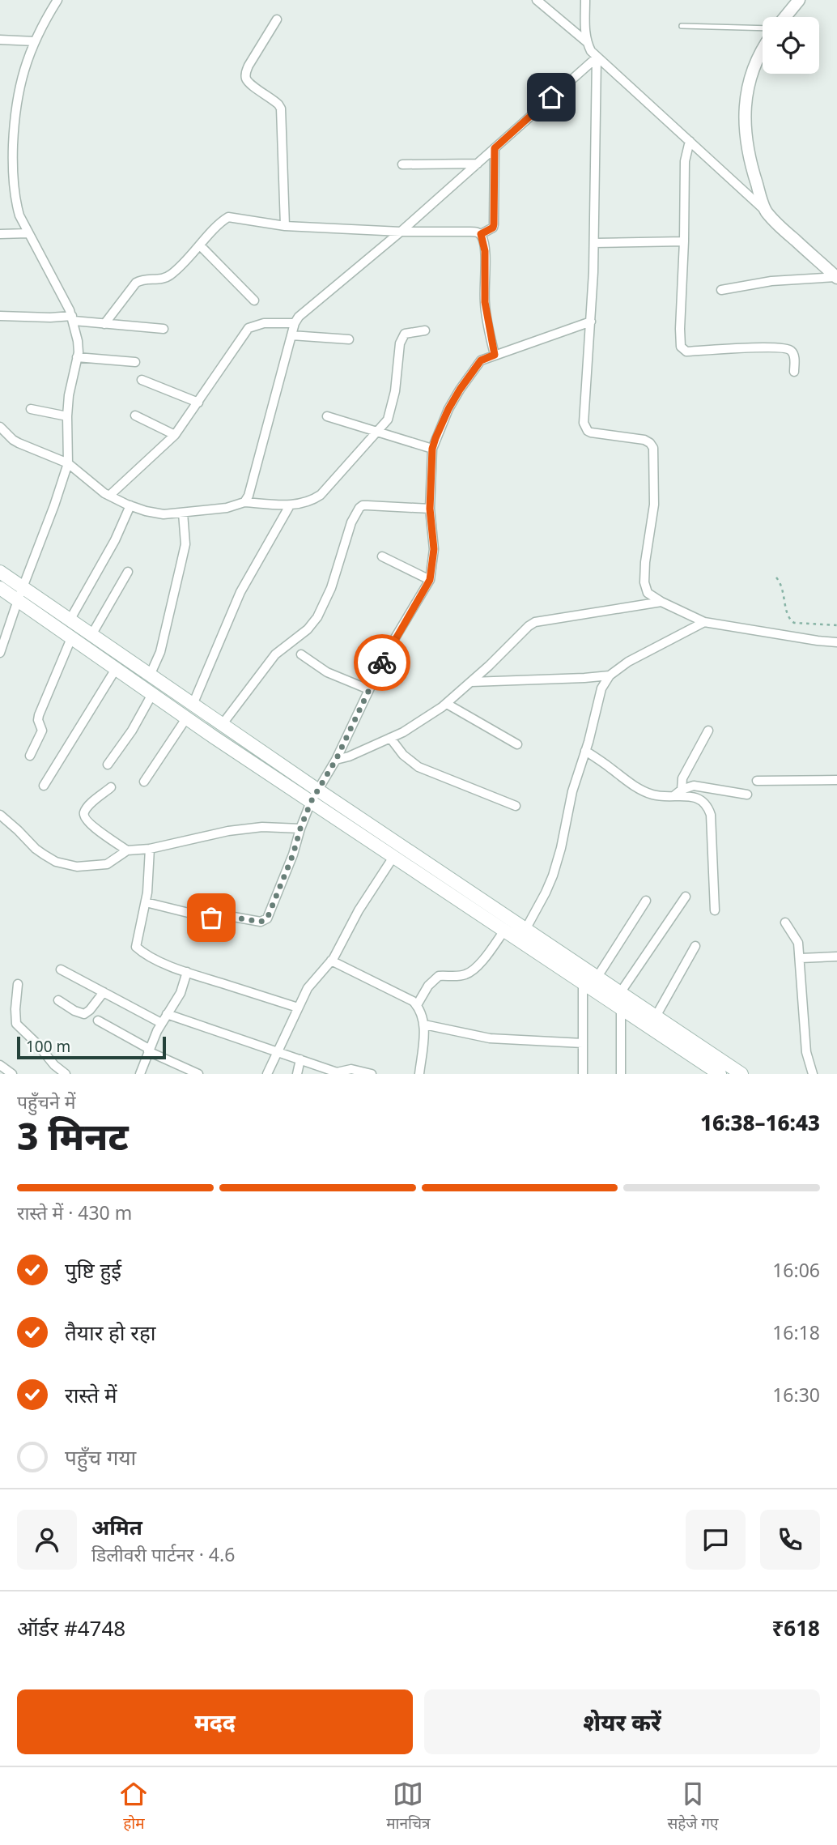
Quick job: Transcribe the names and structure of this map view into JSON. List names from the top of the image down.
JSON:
{
  "scale_bar": "100 m",
  "page": {
    "scale": "100 m",
    "heading": ["3 मिनट", "पहुँचने में", "16:38–16:43"],
    "panel": [
      "अमित",
      "डिलीवरी पार्टनर · 4.6",
      "ऑर्डर #4748",
      "₹618"
    ],
    "bar": "रास्ते में · 430 m",
    "list": [
      ["पुष्टि हुई", "16:06"],
      ["तैयार हो रहा", "16:18"],
      ["रास्ते में", "16:30"],
      "पहुँच गया"
    ],
    "buttons": ["मदद", "शेयर करें"],
    "tabs": ["होम", "मानचित्र", "सहेजे गए"]
  }
}
